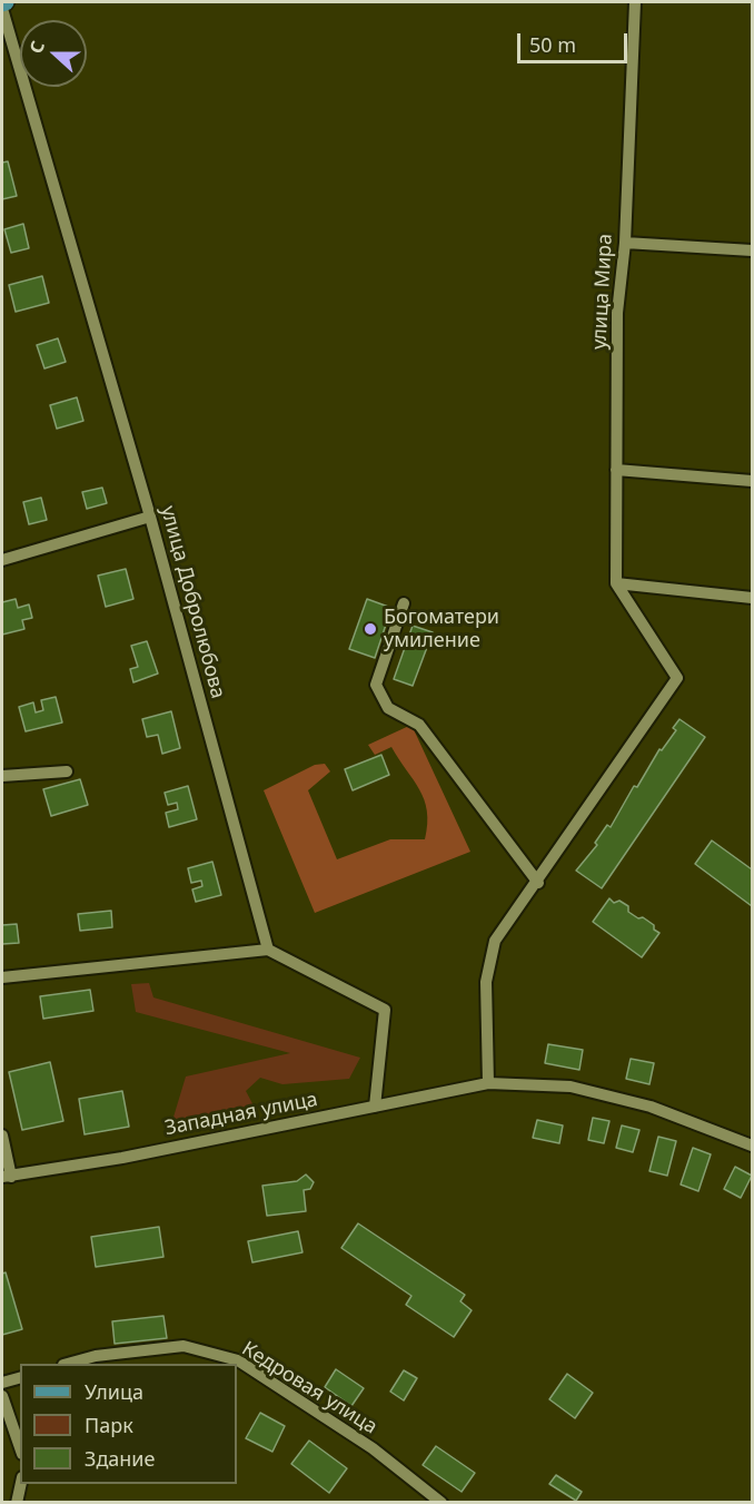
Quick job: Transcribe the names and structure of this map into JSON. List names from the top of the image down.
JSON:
{
  "streets": {
    "street": [
      "улица Мира",
      "улица Добролюбова",
      "Западная улица",
      "Кедровая улица"
    ]
  },
  "places": ["Богоматери умиление"],
  "legend": ["Улица", "Парк", "Здание"],
  "scale_bar": "50 m",
  "north": "left"
}
